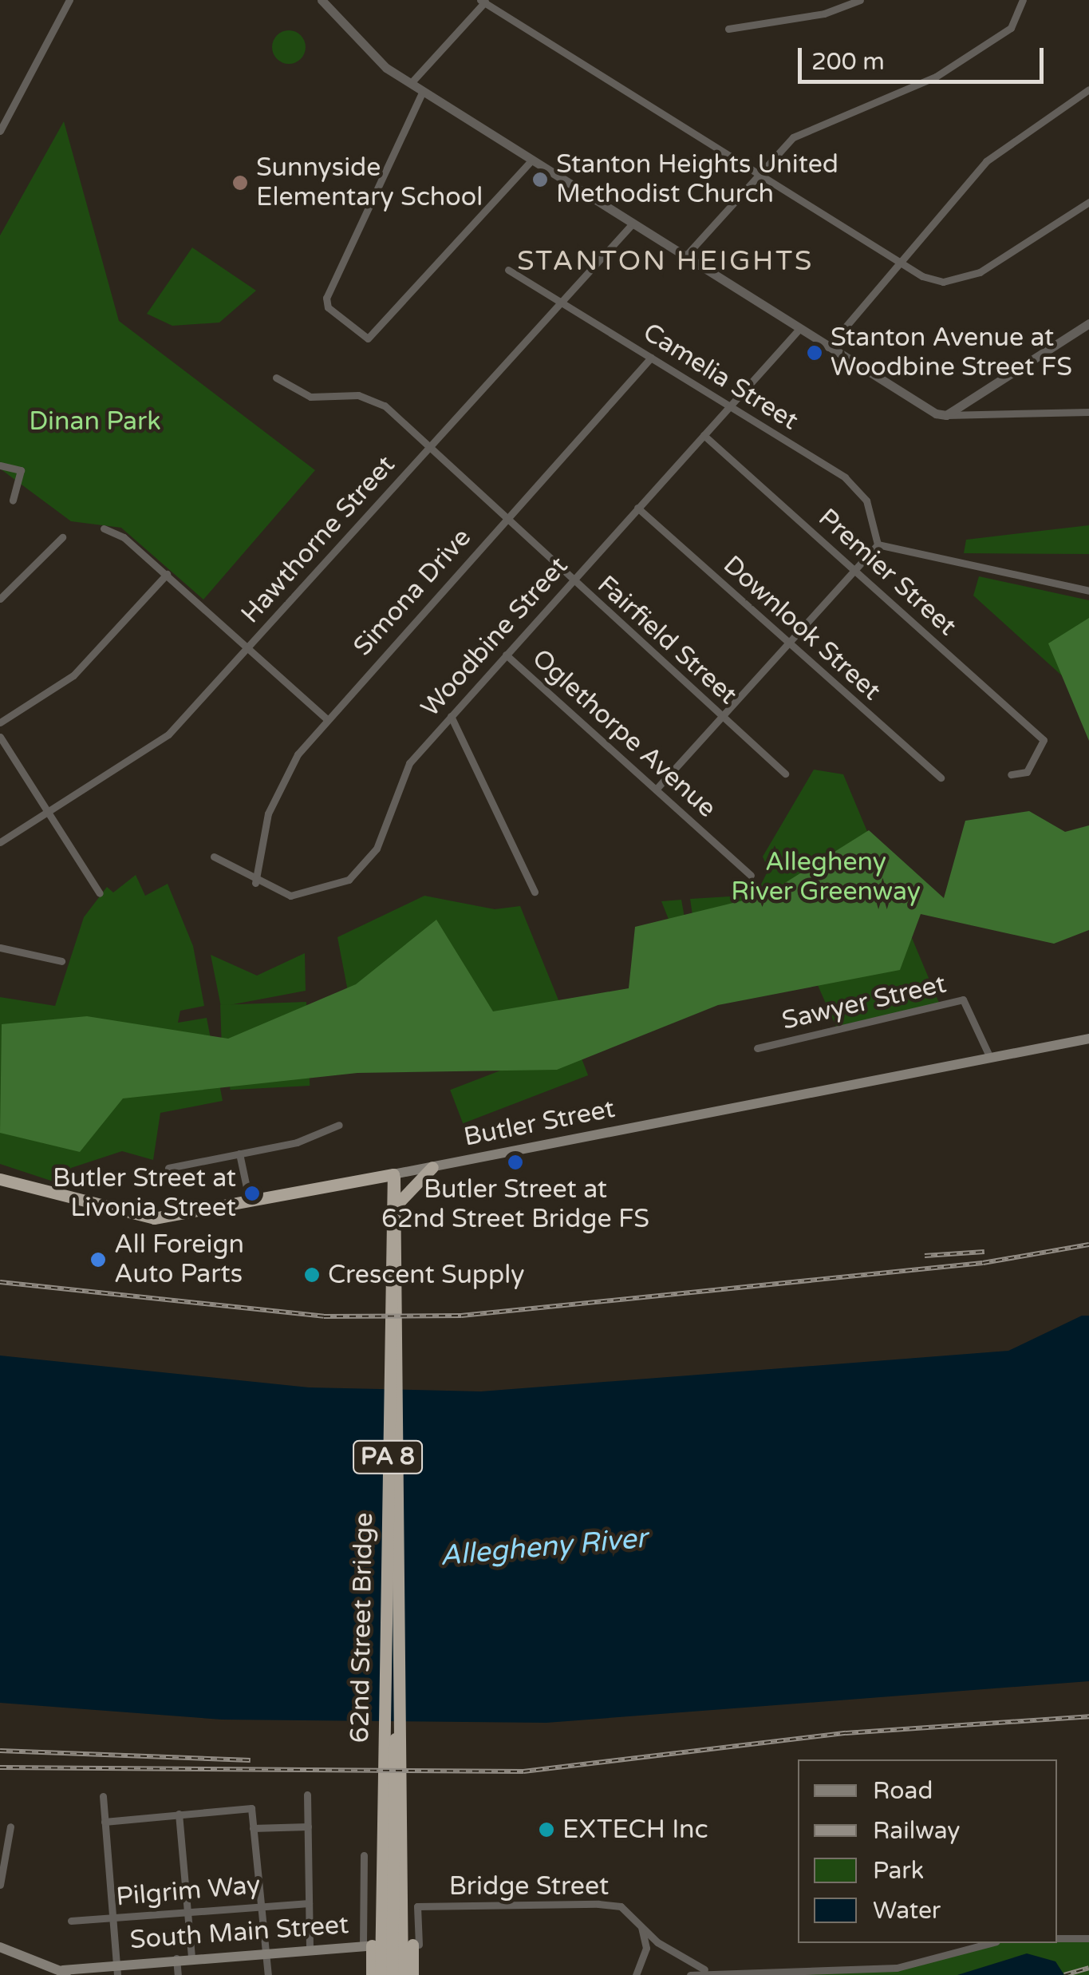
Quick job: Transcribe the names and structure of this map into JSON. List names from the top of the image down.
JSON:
{
  "streets": {
    "highway": ["Butler Street", "PA 8", "62nd Street Bridge"],
    "main road": ["South Main Street"],
    "street": [
      "Camelia Street",
      "Hawthorne Street",
      "Premier Street",
      "Simona Drive",
      "Downlook Street",
      "Woodbine Street",
      "Fairfield Street",
      "Oglethorpe Avenue",
      "Sawyer Street",
      "Bridge Street",
      "Pilgrim Way"
    ]
  },
  "crossings": [
    ["Camelia Street", "Hawthorne Street"],
    ["Camelia Street", "Simona Drive"],
    ["Camelia Street", "Woodbine Street"],
    ["Hawthorne Street", "Fairfield Street"],
    ["Premier Street", "Woodbine Street"],
    ["Simona Drive", "Woodbine Street"],
    ["Simona Drive", "Fairfield Street"],
    ["Downlook Street", "Woodbine Street"],
    ["Woodbine Street", "Fairfield Street"],
    ["Woodbine Street", "Oglethorpe Avenue"],
    ["Sawyer Street", "Butler Street"],
    ["Butler Street", "62nd Street Bridge"],
    ["Bridge Street", "South Main Street"]
  ],
  "districts": ["STANTON HEIGHTS"],
  "water": ["Allegheny River"],
  "parks": ["Dinan Park", "Allegheny River Greenway"],
  "places": [
    "Stanton Heights United Methodist Church",
    "Sunnyside Elementary School",
    "Stanton Avenue at Woodbine Street FS",
    "Butler Street at 62nd Street Bridge FS",
    "Butler Street at Livonia Street",
    "All Foreign Auto Parts",
    "Crescent Supply",
    "EXTECH Inc"
  ],
  "legend": [
    "Road",
    "Railway",
    "Park",
    "Water"
  ],
  "scale_bar": "200 m"
}
